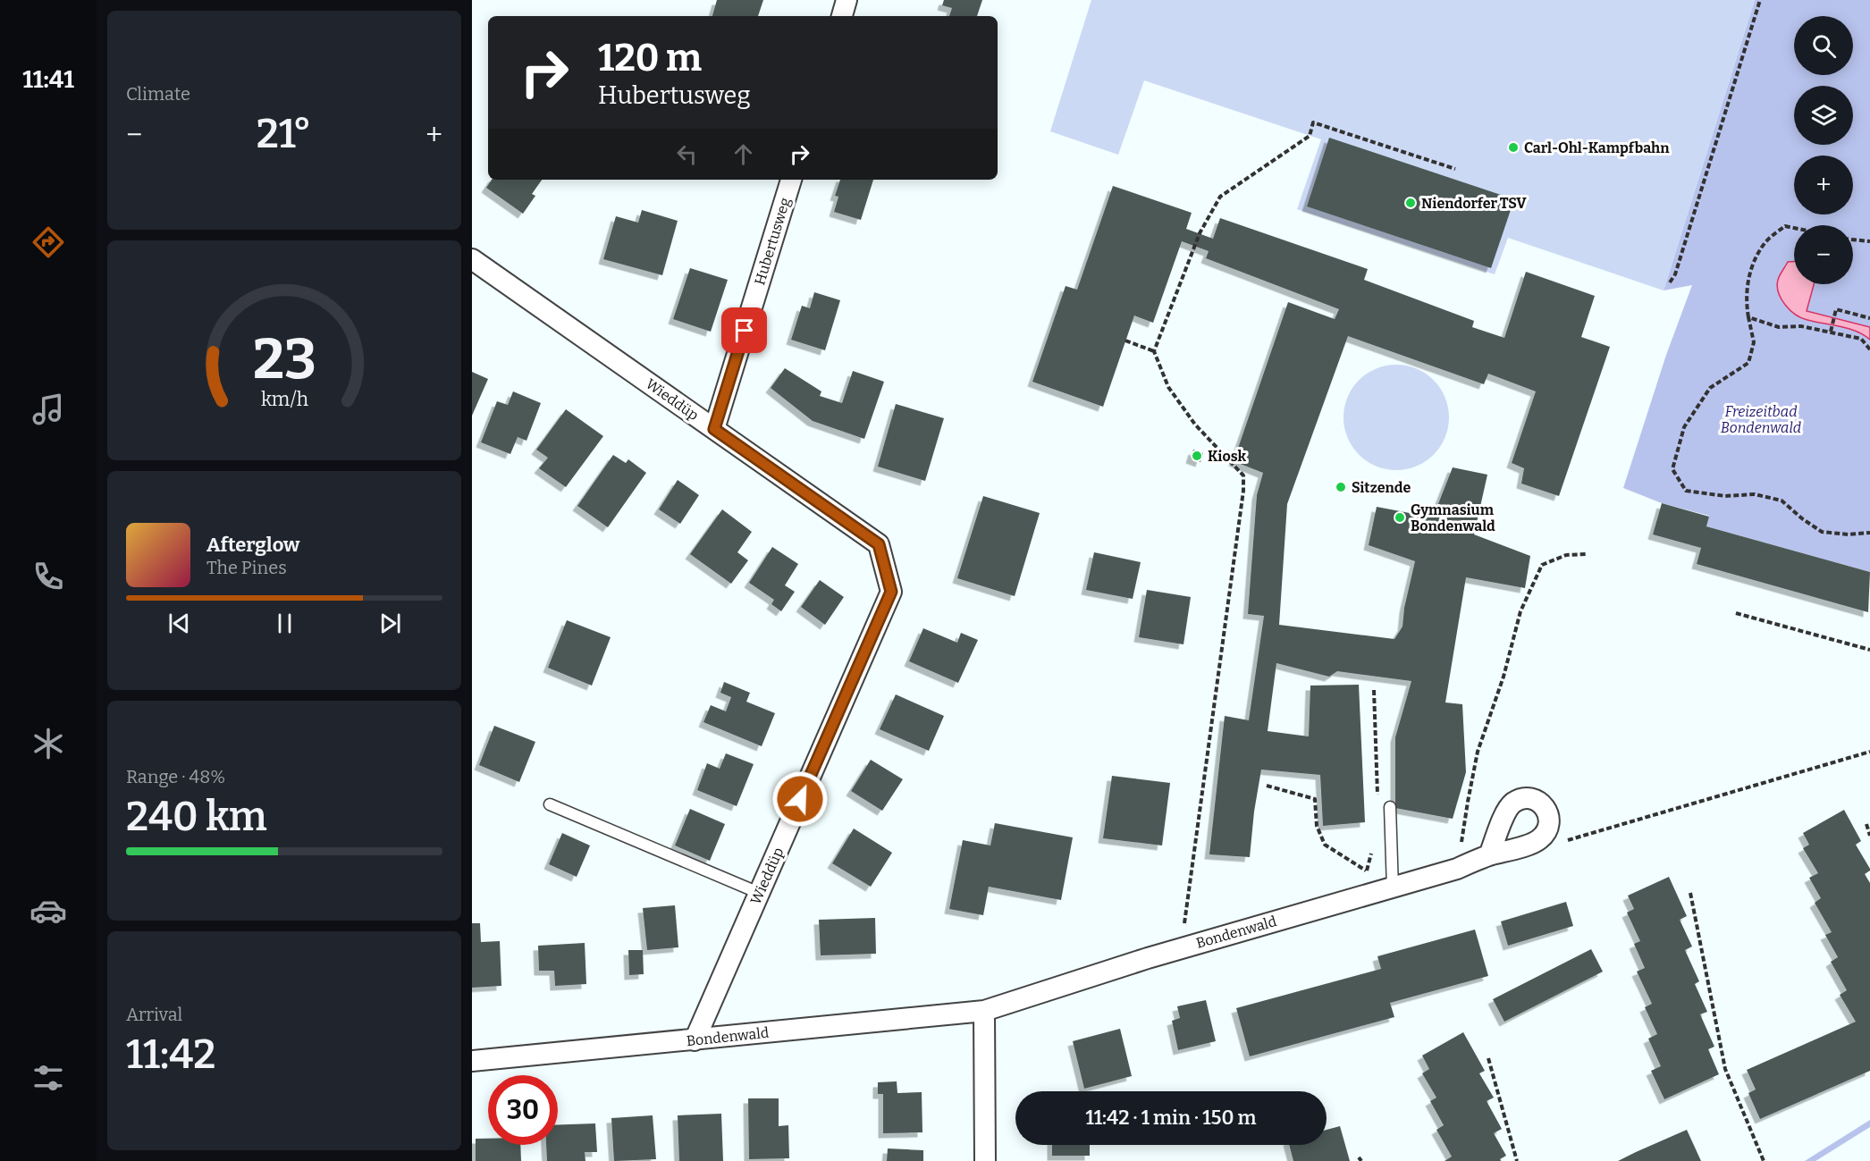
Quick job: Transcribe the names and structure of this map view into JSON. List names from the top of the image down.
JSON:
{
  "streets": {
    "street": ["Hubertusweg", "Wieddüp", "Bondenwald"]
  },
  "crossings": [
    ["Hubertusweg", "Wieddüp"],
    ["Wieddüp", "Bondenwald"]
  ],
  "parks": ["Freizeitbad Bondenwald"],
  "places": [
    "Carl-Ohl-Kampfbahn",
    "Niendorfer TSV",
    "Kiosk",
    "Sitzende",
    "Gymnasium Bondenwald"
  ],
  "page": {
    "tabs": "11:41",
    "tile": [
      "Climate",
      ["Range · 48%", "240 km"],
      ["Arrival", "11:42"]
    ],
    "map_buttons": ["+", "−"],
    "turn": ["120 m", "Hubertusweg"],
    "heat": ["−", "21°", "+"],
    "song": ["Afterglow", "The Pines"],
    "limit": "30",
    "trip": "11:42 · 1 min · 150 m",
    "gauge": ["23", "km/h"]
  }
}
